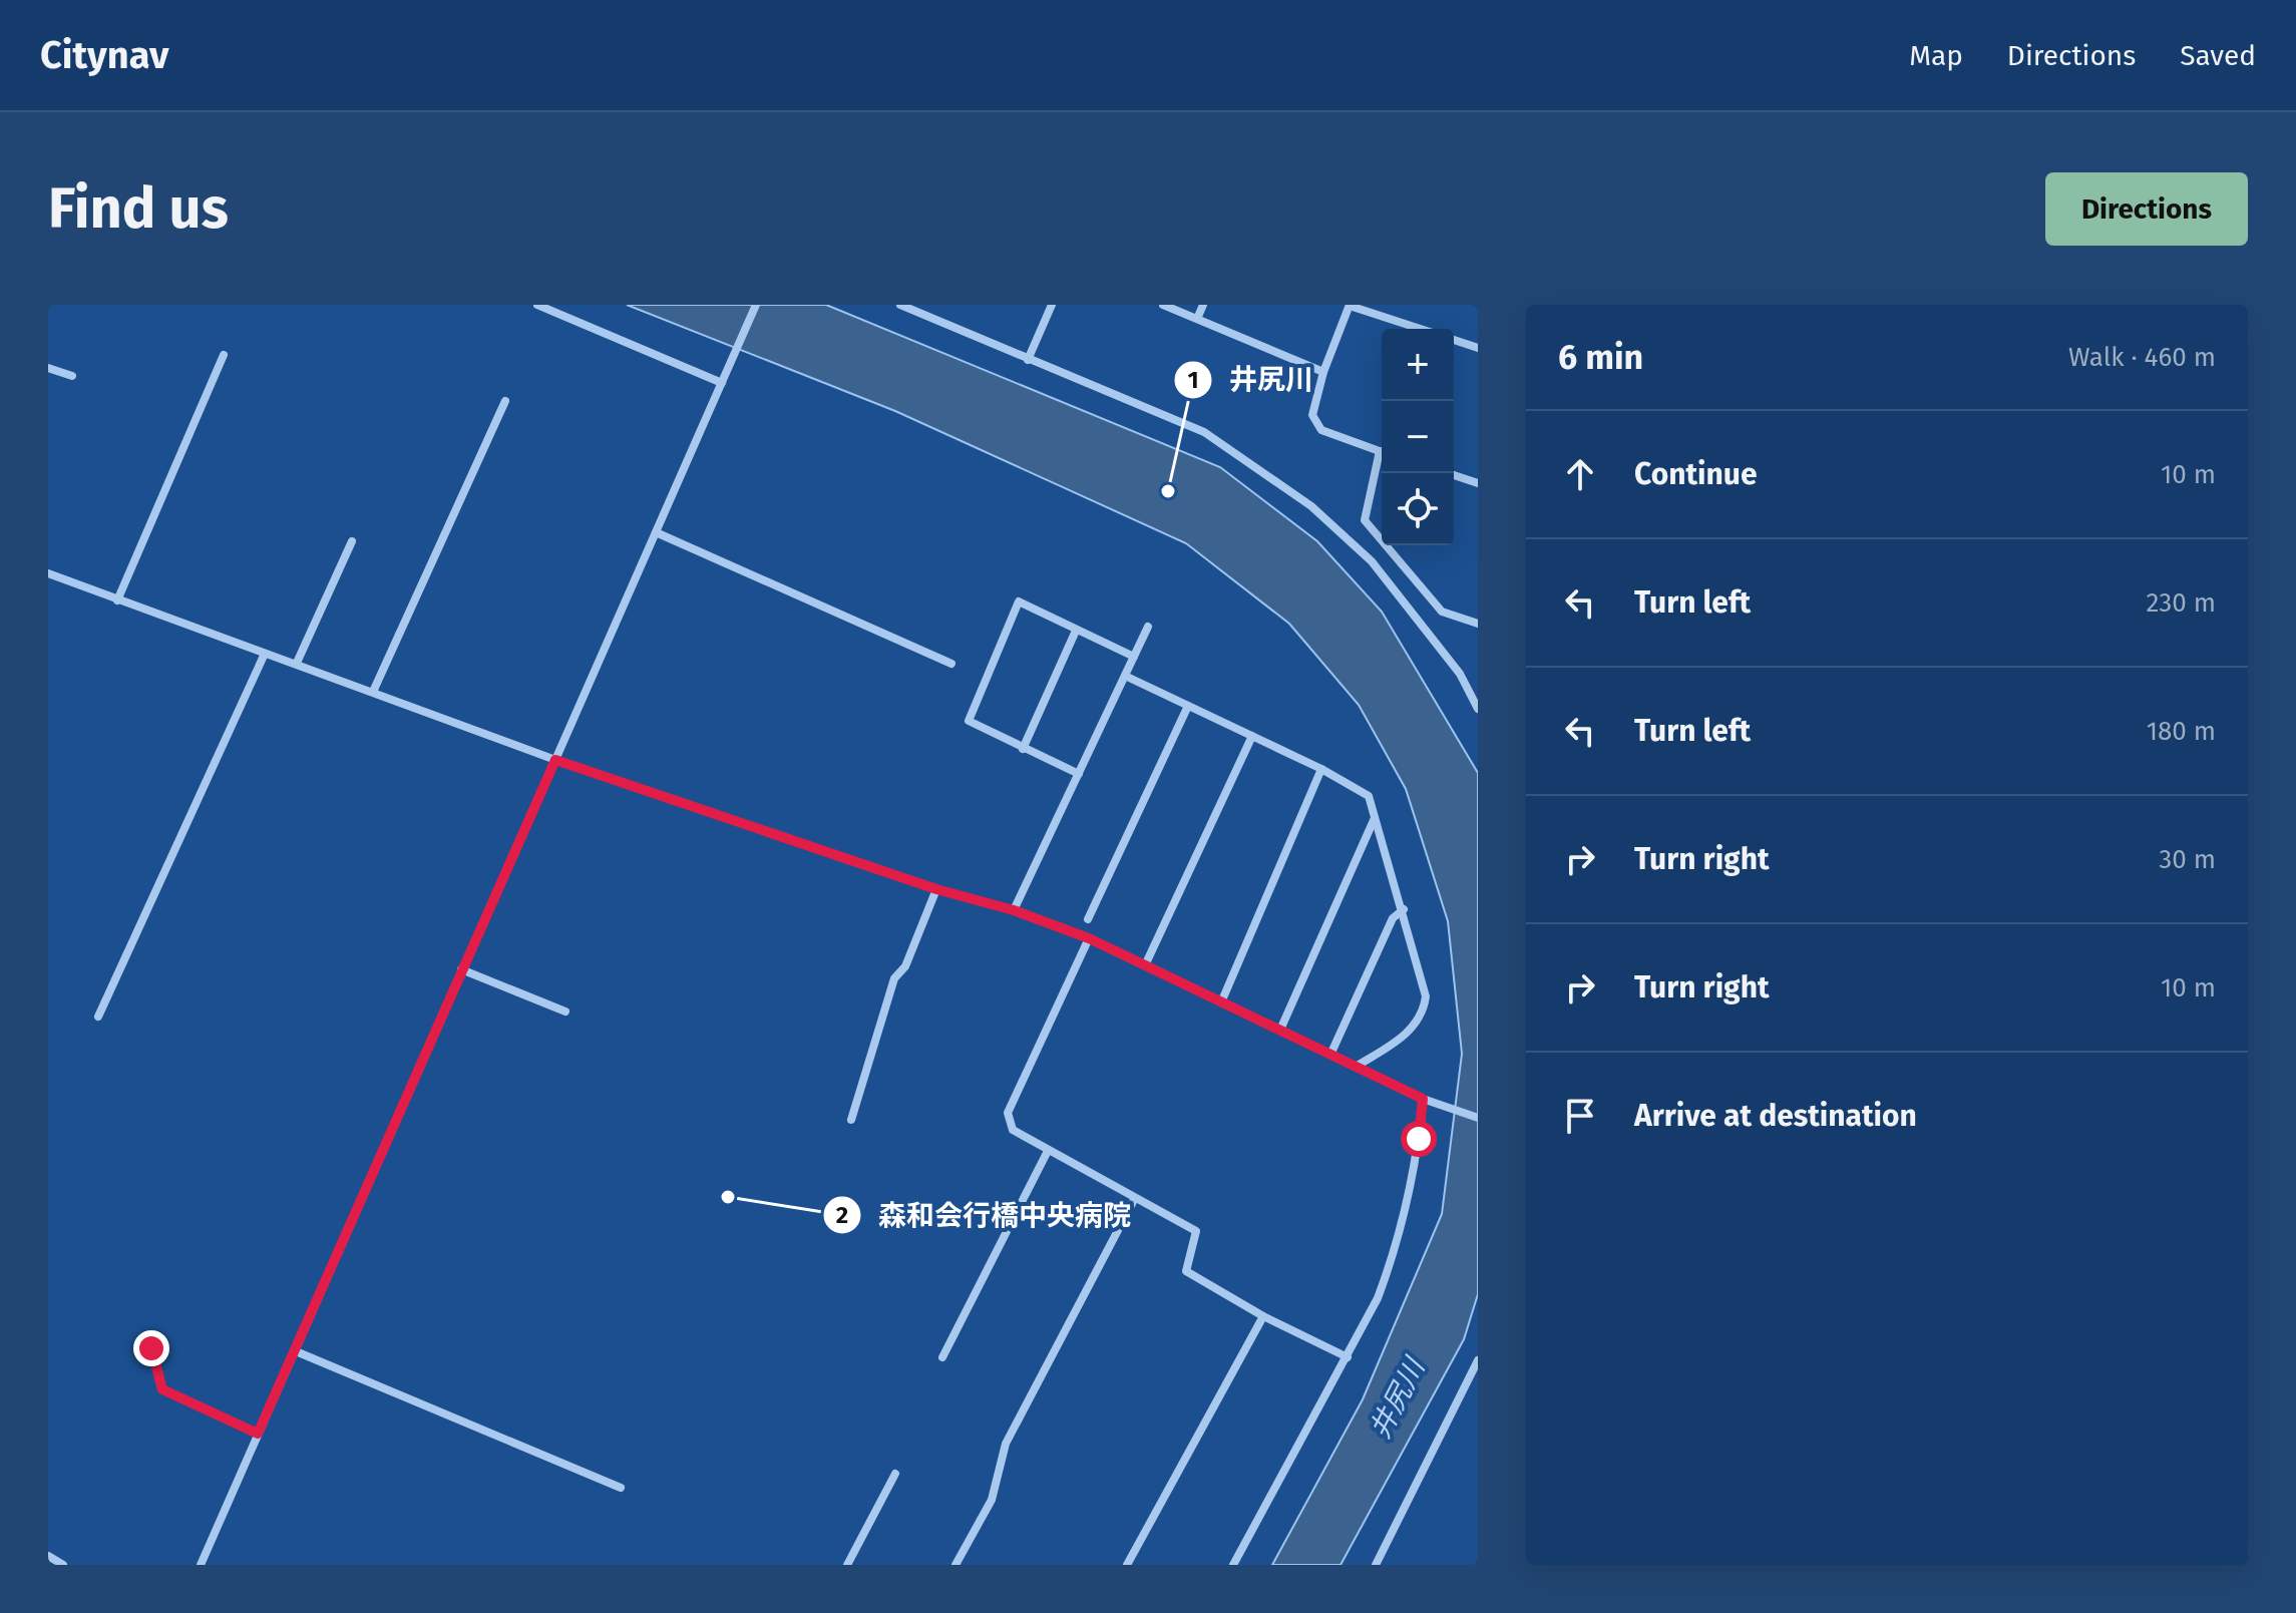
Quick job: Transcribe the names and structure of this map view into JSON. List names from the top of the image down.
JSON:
{
  "water": ["井尻川"],
  "places": ["井尻川", "森和会行橋中央病院"],
  "page": {
    "header": "Citynav",
    "nav": ["Map", "Directions", "Saved"],
    "buttons": "Directions",
    "title": "Find us",
    "heading": ["6 min", "Walk · 460 m"],
    "map_buttons": ["+", "−"],
    "list": [
      ["Continue", "10 m"],
      ["Turn left", "230 m"],
      ["Turn left", "180 m"],
      ["Turn right", "30 m"],
      ["Turn right", "10 m"],
      "Arrive at destination"
    ]
  }
}
